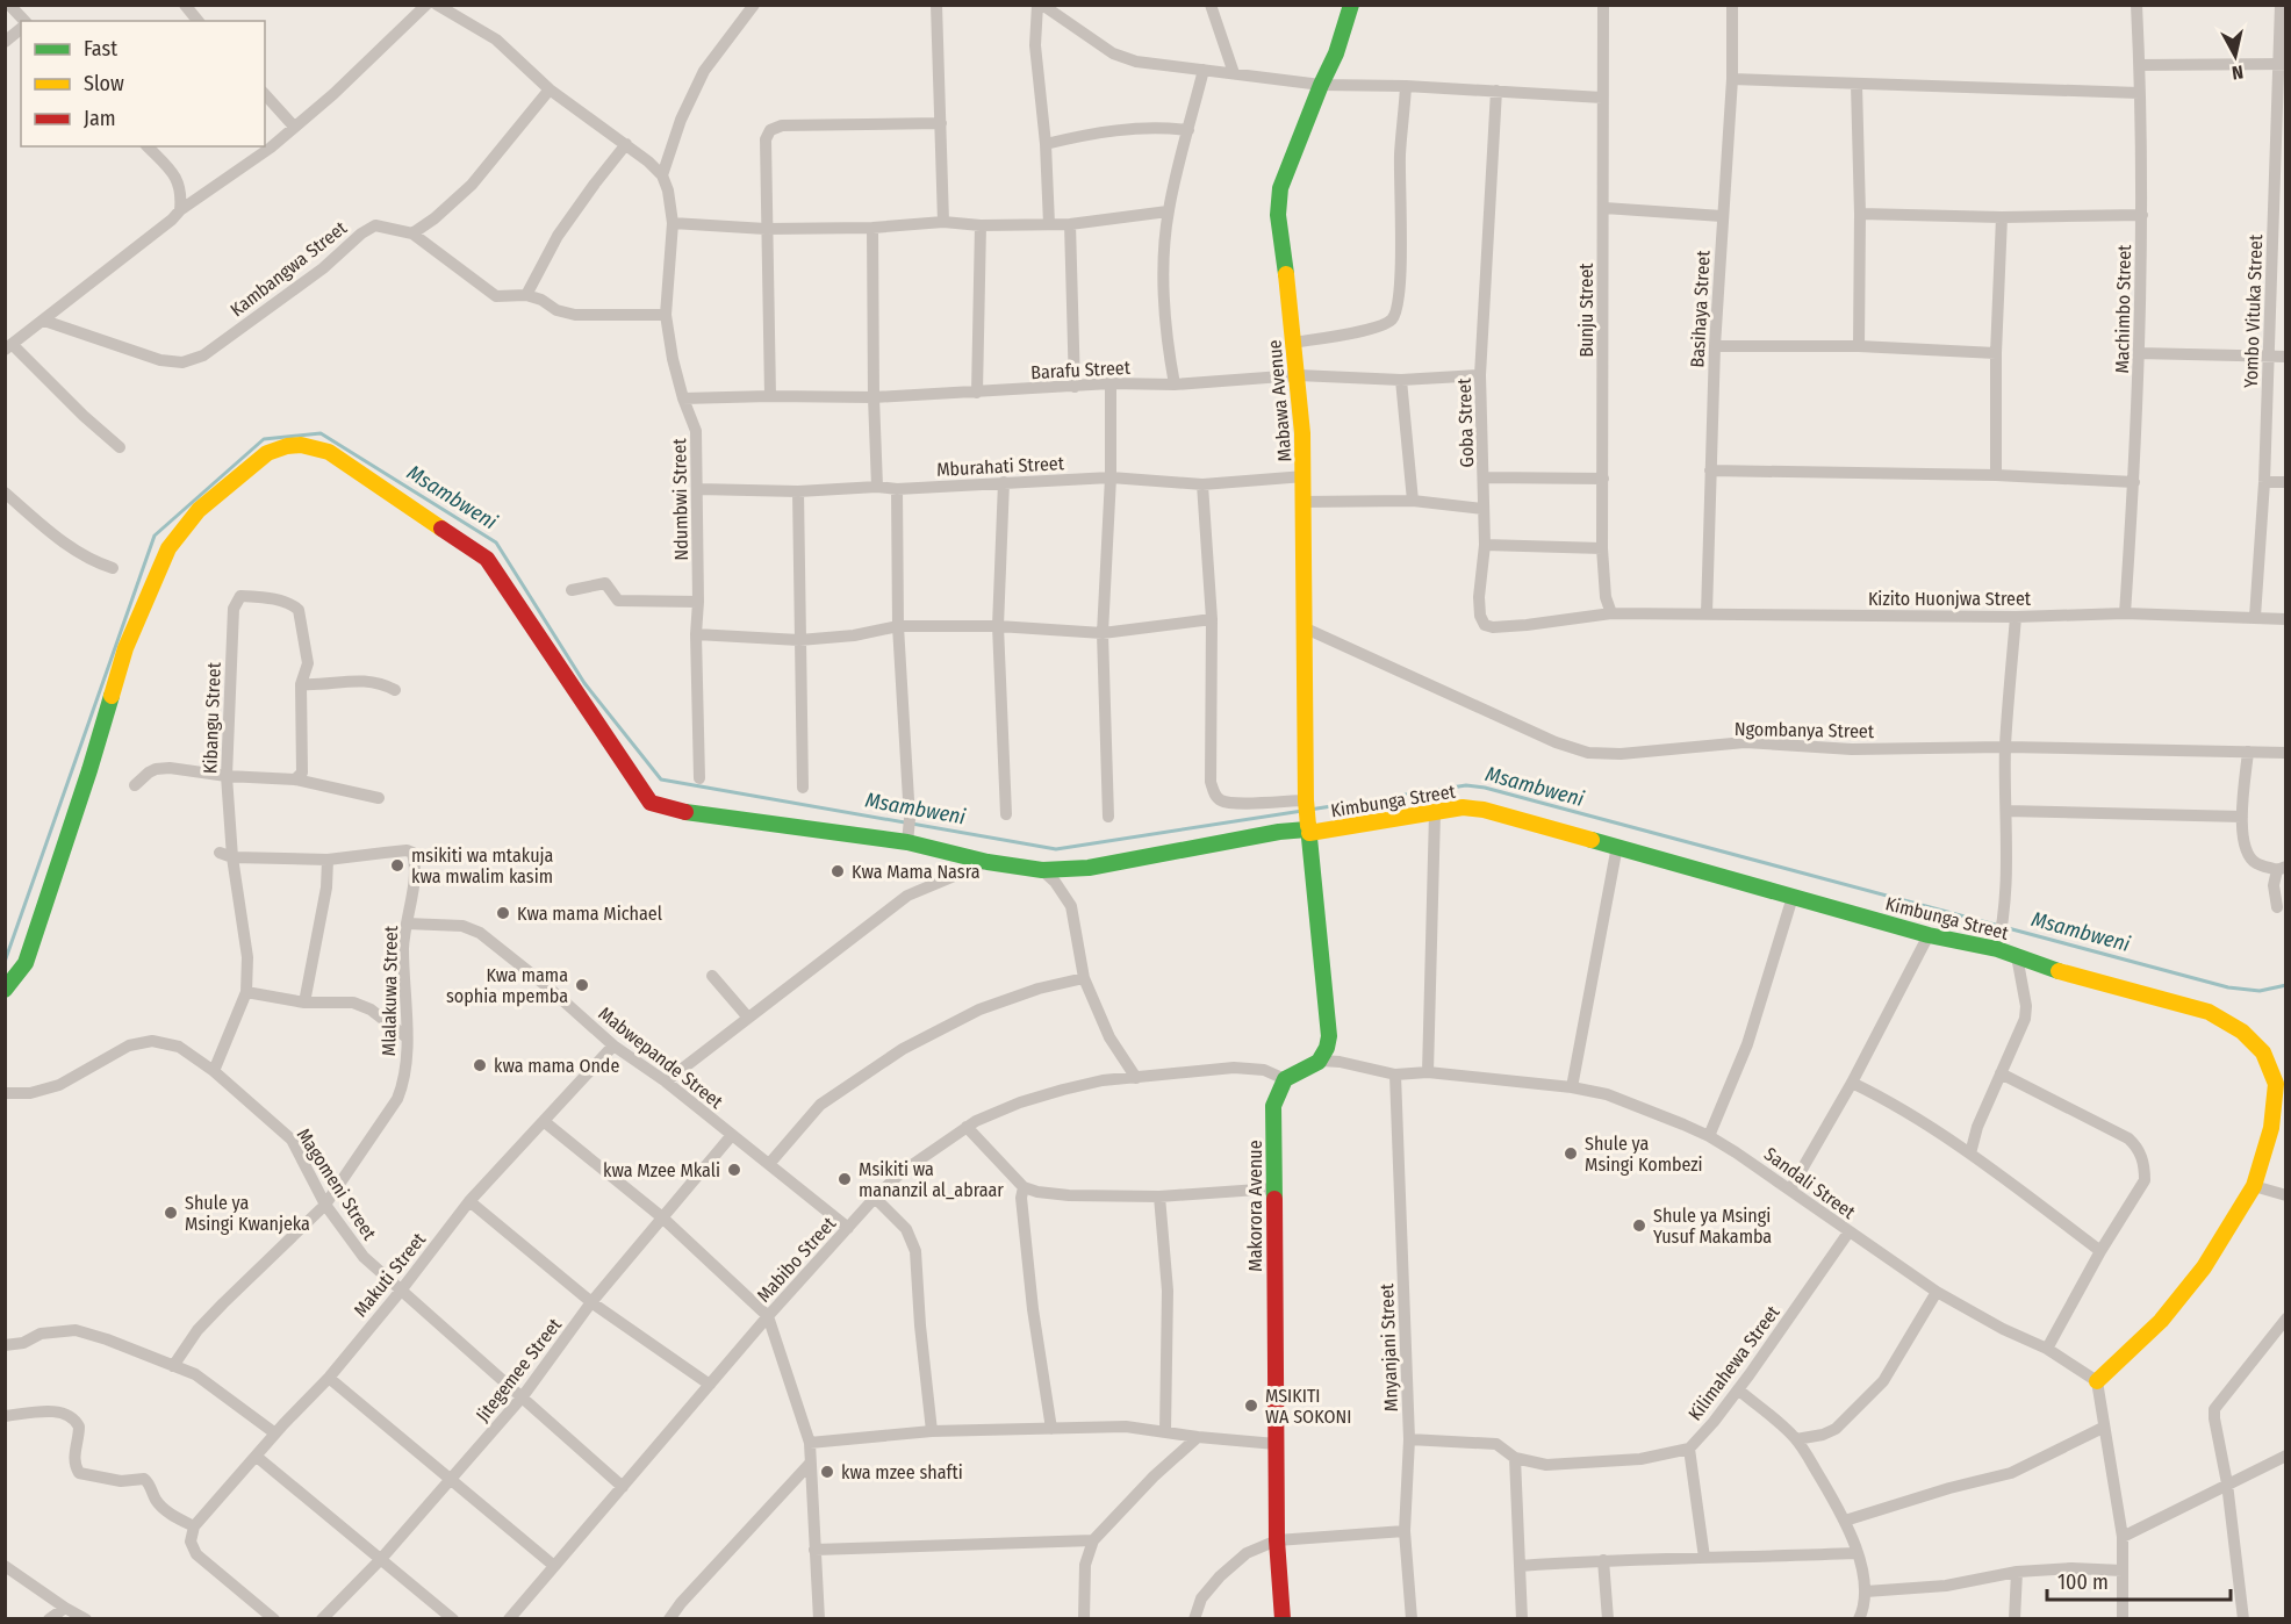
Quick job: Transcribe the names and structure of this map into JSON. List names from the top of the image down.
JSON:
{
  "streets": {
    "street": [
      "Kambangwa Street",
      "Basihaya Street",
      "Machimbo Street",
      "Bunju Street",
      "Yombo Vituka Street",
      "Barafu Street",
      "Mabawa Avenue",
      "Goba Street",
      "Mburahati Street",
      "Ndumbwi Street",
      "Kizito Huonjwa Street",
      "Kibangu Street",
      "Ngombanya Street",
      "Kimbunga Street",
      "Mlalakuwa Street",
      "Mabwepande Street",
      "Sandali Street",
      "Magomeni Street",
      "Makorora Avenue",
      "Mabibo Street",
      "Makuti Street",
      "Mnyanjani Street",
      "Kilimahewa Street",
      "Jitegemee Street"
    ]
  },
  "crossings": [
    ["Kambangwa Street", "Ndumbwi Street"],
    ["Basihaya Street", "Kizito Huonjwa Street"],
    ["Machimbo Street", "Kizito Huonjwa Street"],
    ["Bunju Street", "Goba Street"],
    ["Bunju Street", "Kizito Huonjwa Street"],
    ["Yombo Vituka Street", "Kizito Huonjwa Street"],
    ["Barafu Street", "Mabawa Avenue"],
    ["Barafu Street", "Goba Street"],
    ["Barafu Street", "Ndumbwi Street"],
    ["Mabawa Avenue", "Mburahati Street"],
    ["Mabawa Avenue", "Ngombanya Street"],
    ["Mabawa Avenue", "Kimbunga Street"],
    ["Goba Street", "Kizito Huonjwa Street"],
    ["Mburahati Street", "Ndumbwi Street"],
    ["Kibangu Street", "Mlalakuwa Street"],
    ["Kibangu Street", "Magomeni Street"],
    ["Kimbunga Street", "Sandali Street"],
    ["Mlalakuwa Street", "Mabwepande Street"],
    ["Mlalakuwa Street", "Magomeni Street"],
    ["Mabwepande Street", "Mabibo Street"],
    ["Mabwepande Street", "Makuti Street"],
    ["Mabwepande Street", "Jitegemee Street"],
    ["Sandali Street", "Mnyanjani Street"],
    ["Sandali Street", "Kilimahewa Street"],
    ["Magomeni Street", "Mabibo Street"],
    ["Magomeni Street", "Makuti Street"],
    ["Magomeni Street", "Jitegemee Street"],
    ["Makorora Avenue", "Mabibo Street"],
    ["Mnyanjani Street", "Kilimahewa Street"]
  ],
  "water": ["Msambweni"],
  "places": [
    "msikiti wa mtakuja kwa mwalim kasim",
    "Kwa Mama Nasra",
    "Kwa mama Michael",
    "Kwa mama sophia mpemba",
    "kwa mama Onde",
    "Shule ya Msingi Kombezi",
    "kwa Mzee Mkali",
    "Msikiti wa mananzil al_abraar",
    "Shule ya Msingi Kwanjeka",
    "Shule ya Msingi Yusuf Makamba",
    "MSIKITI WA SOKONI",
    "kwa mzee shafti"
  ],
  "legend": ["Fast", "Slow", "Jam"],
  "scale_bar": "100 m",
  "north": "bottom"
}
